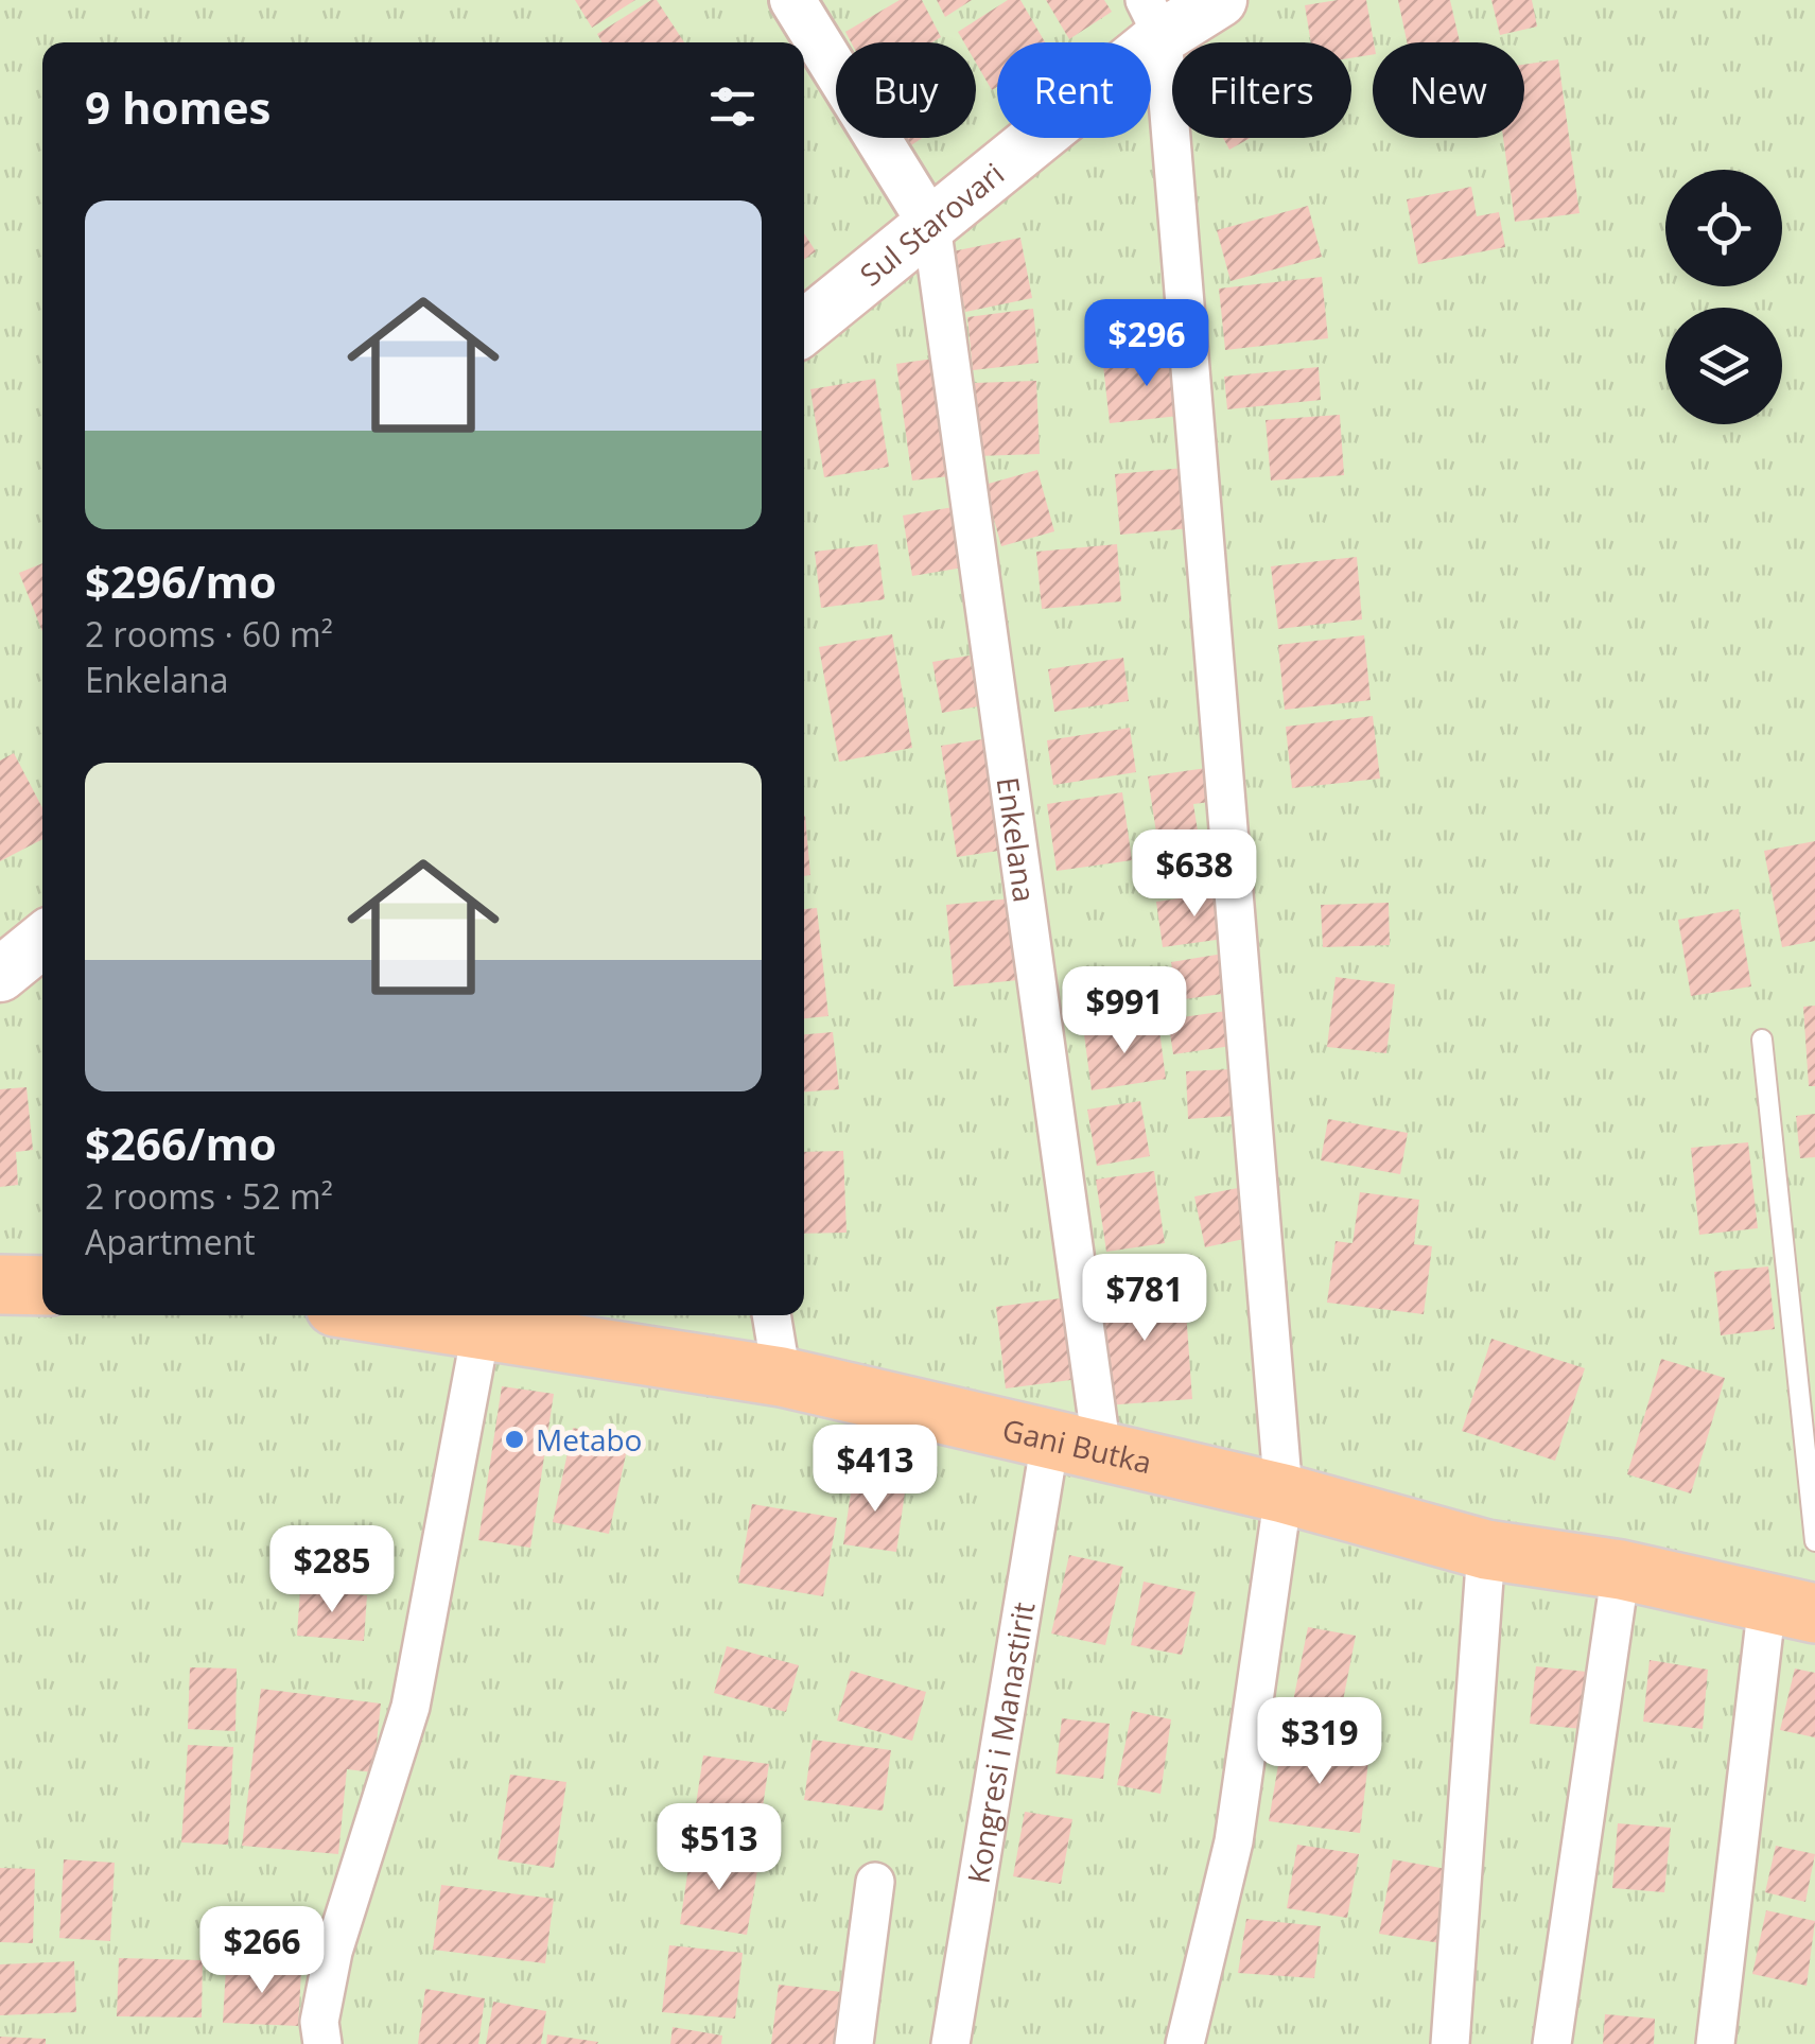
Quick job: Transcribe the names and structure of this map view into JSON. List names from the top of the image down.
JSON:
{
  "streets": {
    "main road": ["Sul Starovari", "Gani Butka"],
    "street": ["Enkelana", "Kongresi i Manastirit"]
  },
  "crossings": [
    ["Sul Starovari", "Enkelana"],
    ["Enkelana", "Gani Butka"],
    ["Enkelana", "Kongresi i Manastirit"],
    ["Gani Butka", "Kongresi i Manastirit"]
  ],
  "places": ["Metabo"],
  "page": {
    "chip": [
      "Buy",
      "Rent",
      "Filters",
      "New"
    ],
    "heading": "9 homes",
    "list": [
      {
        "name": "$296/mo",
        "note": "2 rooms · 60 m² · Enkelana"
      },
      {
        "name": "$266/mo",
        "note": "2 rooms · 52 m² · Apartment"
      }
    ],
    "price": [
      "$296",
      "$638",
      "$991",
      "$781",
      "$413",
      "$285",
      "$319",
      "$513",
      "$266"
    ]
  }
}
